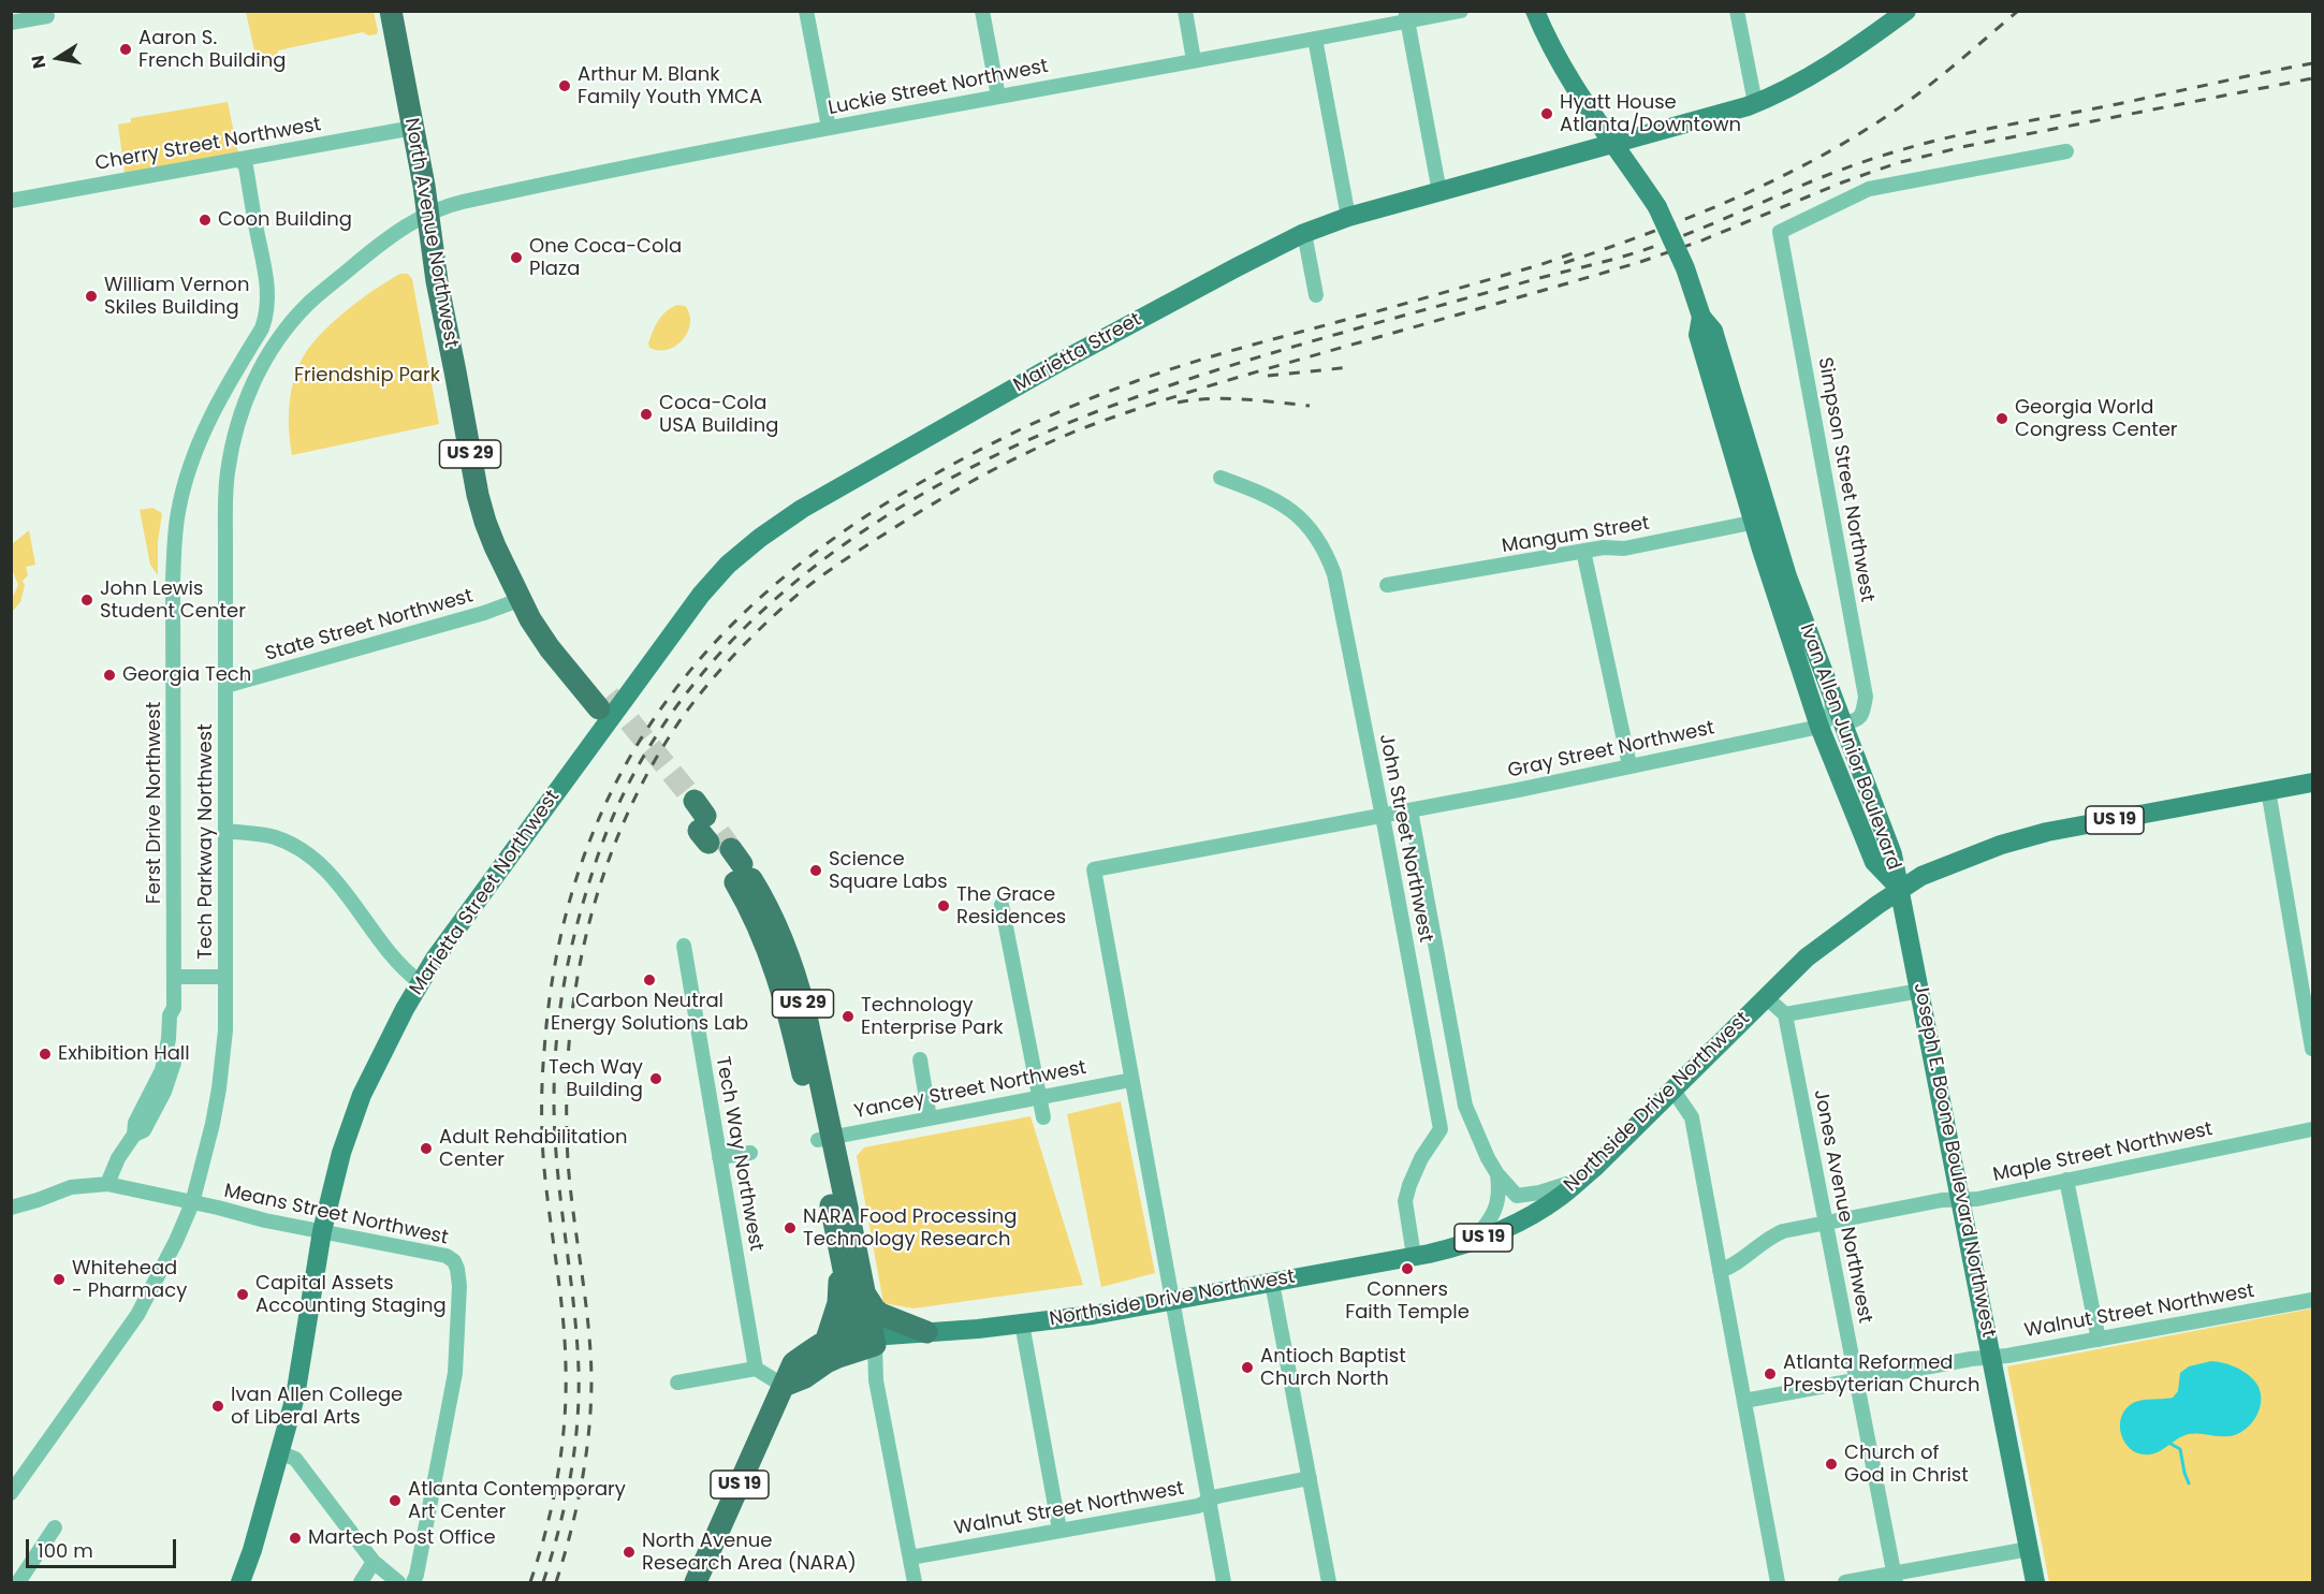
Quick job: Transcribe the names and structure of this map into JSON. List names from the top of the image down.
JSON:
{
  "streets": {
    "highway": [
      "North Avenue Northwest",
      "US 29",
      "US 19",
      "Northside Drive Northwest"
    ],
    "main road": [
      "Marietta Street",
      "Ivan Allen Junior Boulevard",
      "Marietta Street Northwest",
      "Joseph E. Boone Boulevard Northwest"
    ],
    "street": [
      "Luckie Street Northwest",
      "Cherry Street Northwest",
      "Simpson Street Northwest",
      "Mangum Street",
      "State Street Northwest",
      "Gray Street Northwest",
      "Ferst Drive Northwest",
      "John Street Northwest",
      "Tech Parkway Northwest",
      "Yancey Street Northwest",
      "Maple Street Northwest",
      "Tech Way Northwest",
      "Jones Avenue Northwest",
      "Means Street Northwest",
      "Walnut Street Northwest"
    ]
  },
  "crossings": [
    ["Luckie Street Northwest", "North Avenue Northwest"],
    ["Luckie Street Northwest", "Tech Parkway Northwest"],
    ["Cherry Street Northwest", "North Avenue Northwest"],
    ["Cherry Street Northwest", "Ferst Drive Northwest"],
    ["North Avenue Northwest", "Marietta Street"],
    ["North Avenue Northwest", "State Street Northwest"],
    ["North Avenue Northwest", "Tech Parkway Northwest"],
    ["North Avenue Northwest", "Marietta Street Northwest"],
    ["Marietta Street", "Ivan Allen Junior Boulevard"],
    ["Marietta Street", "Marietta Street Northwest"],
    ["US 29", "Yancey Street Northwest"],
    ["US 29", "Northside Drive Northwest"],
    ["Simpson Street Northwest", "Ivan Allen Junior Boulevard"],
    ["Mangum Street", "Ivan Allen Junior Boulevard"],
    ["State Street Northwest", "Tech Parkway Northwest"],
    ["Ivan Allen Junior Boulevard", "Gray Street Northwest"],
    ["Ivan Allen Junior Boulevard", "Northside Drive Northwest"],
    ["Ivan Allen Junior Boulevard", "Joseph E. Boone Boulevard Northwest"],
    ["Gray Street Northwest", "John Street Northwest"],
    ["Gray Street Northwest", "Yancey Street Northwest"],
    ["Ferst Drive Northwest", "Means Street Northwest"],
    ["John Street Northwest", "Northside Drive Northwest"],
    ["Tech Parkway Northwest", "Means Street Northwest"],
    ["Marietta Street Northwest", "Means Street Northwest"],
    ["Northside Drive Northwest", "Joseph E. Boone Boulevard Northwest"],
    ["Maple Street Northwest", "Joseph E. Boone Boulevard Northwest"],
    ["Maple Street Northwest", "Jones Avenue Northwest"],
    ["Joseph E. Boone Boulevard Northwest", "Walnut Street Northwest"],
    ["Jones Avenue Northwest", "Walnut Street Northwest"]
  ],
  "parks": ["Friendship Park"],
  "places": [
    "Aaron S. French Building",
    "Arthur M. Blank Family Youth YMCA",
    "Hyatt House Atlanta/Downtown",
    "Coon Building",
    "One Coca-Cola Plaza",
    "William Vernon Skiles Building",
    "Coca-Cola USA Building",
    "Georgia World Congress Center",
    "John Lewis Student Center",
    "Georgia Tech",
    "Science Square Labs",
    "The Grace Residences",
    "Carbon Neutral Energy Solutions Lab",
    "Technology Enterprise Park",
    "Exhibition Hall",
    "Tech Way Building",
    "Adult Rehabilitation Center",
    "NARA Food Processing Technology Research",
    "Conners Faith Temple",
    "Whitehead - Pharmacy",
    "Capital Assets Accounting Staging",
    "Antioch Baptist Church North",
    "Atlanta Reformed Presbyterian Church",
    "Ivan Allen College of Liberal Arts",
    "Church of God in Christ",
    "Atlanta Contemporary Art Center",
    "Martech Post Office",
    "North Avenue Research Area (NARA)"
  ],
  "scale_bar": "100 m",
  "north": "left"
}
